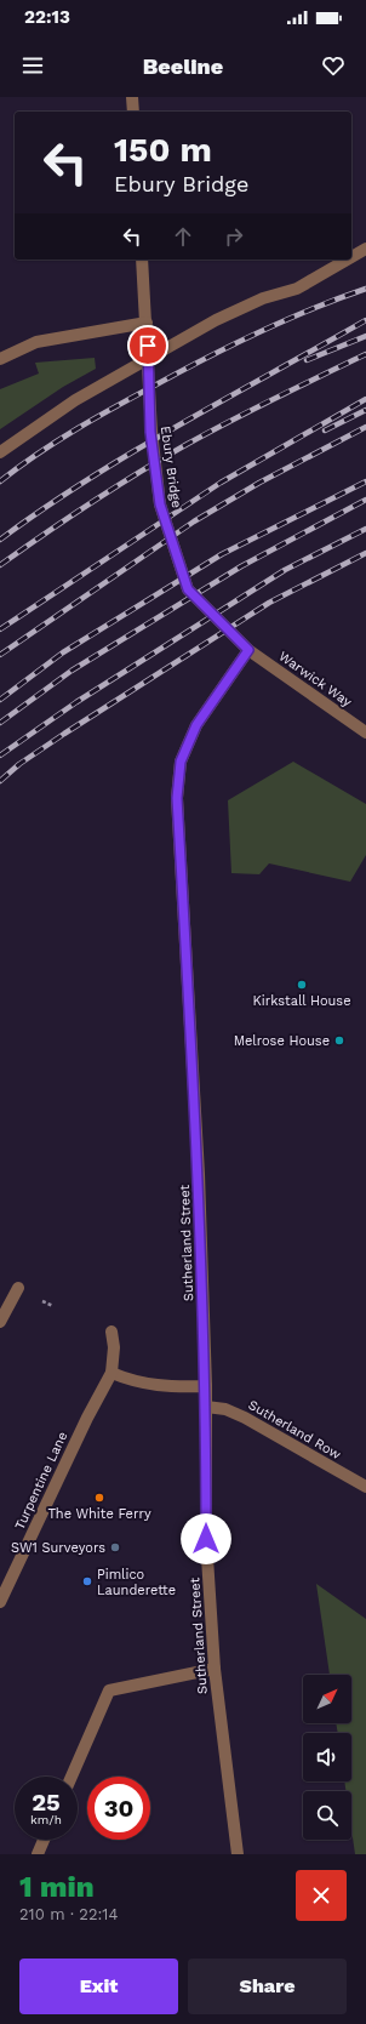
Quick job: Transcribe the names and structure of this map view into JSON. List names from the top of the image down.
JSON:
{
  "streets": {
    "street": [
      "Ebury Bridge",
      "Warwick Way",
      "Sutherland Street",
      "Sutherland Row",
      "Turpentine Lane"
    ]
  },
  "crossings": [
    ["Ebury Bridge", "Warwick Way"],
    ["Ebury Bridge", "Sutherland Street"],
    ["Warwick Way", "Sutherland Street"],
    ["Sutherland Street", "Sutherland Row"]
  ],
  "places": [
    "Kirkstall House",
    "Melrose House",
    "The White Ferry",
    "SW1 Surveyors",
    "Pimlico Launderette"
  ],
  "north": "top right",
  "page": {
    "status": "22:13",
    "header": "Beeline",
    "turn": ["150 m", "Ebury Bridge"],
    "speed": "25 km/h",
    "limit": "30",
    "heading": ["1 min", "210 m · 22:14"],
    "buttons": ["Exit", "Share"]
  }
}
